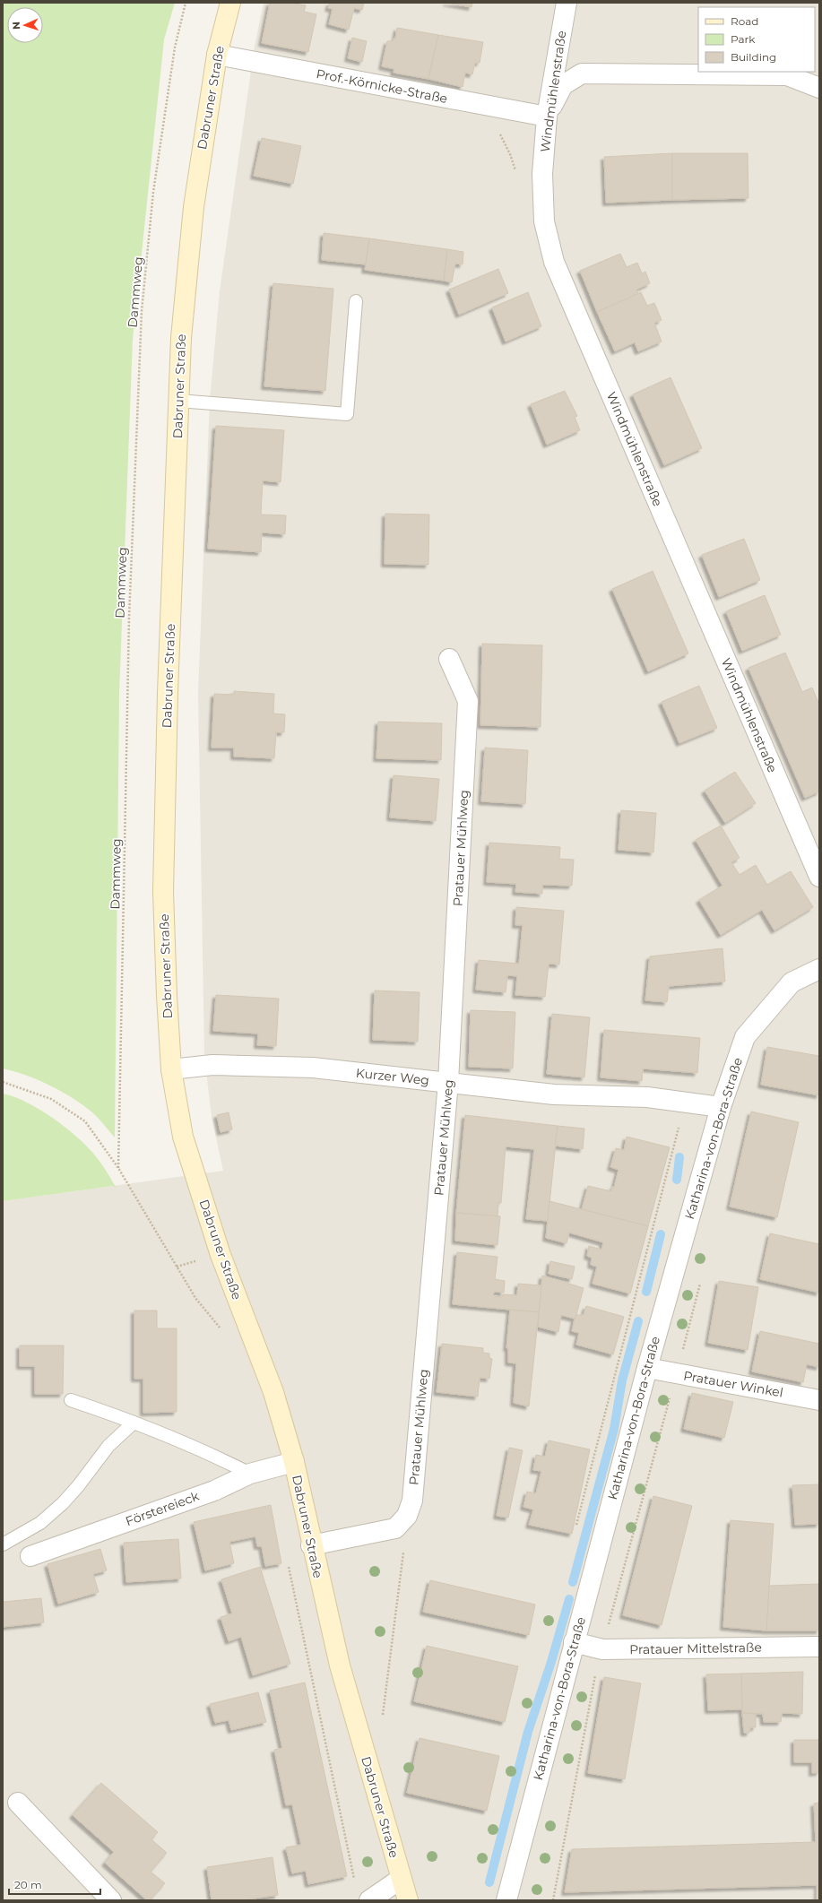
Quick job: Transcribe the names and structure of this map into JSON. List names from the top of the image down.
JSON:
{
  "streets": {
    "street": [
      "Prof.-Körnicke-Straße",
      "Windmühlenstraße",
      "Dabruner Straße",
      "Pratauer Mühlweg",
      "Kurzer Weg",
      "Katharina-von-Bora-Straße",
      "Pratauer Winkel",
      "Förstereieck",
      "Pratauer Mittelstraße"
    ],
    "path": ["Dammweg"]
  },
  "crossings": [
    ["Prof.-Körnicke-Straße", "Windmühlenstraße"],
    ["Prof.-Körnicke-Straße", "Dabruner Straße"],
    ["Dabruner Straße", "Pratauer Mühlweg"],
    ["Dabruner Straße", "Kurzer Weg"],
    ["Dabruner Straße", "Förstereieck"],
    ["Pratauer Mühlweg", "Kurzer Weg"],
    ["Kurzer Weg", "Katharina-von-Bora-Straße"],
    ["Katharina-von-Bora-Straße", "Pratauer Winkel"],
    ["Katharina-von-Bora-Straße", "Pratauer Mittelstraße"]
  ],
  "legend": ["Road", "Park", "Building"],
  "scale_bar": "20 m",
  "north": "left"
}
